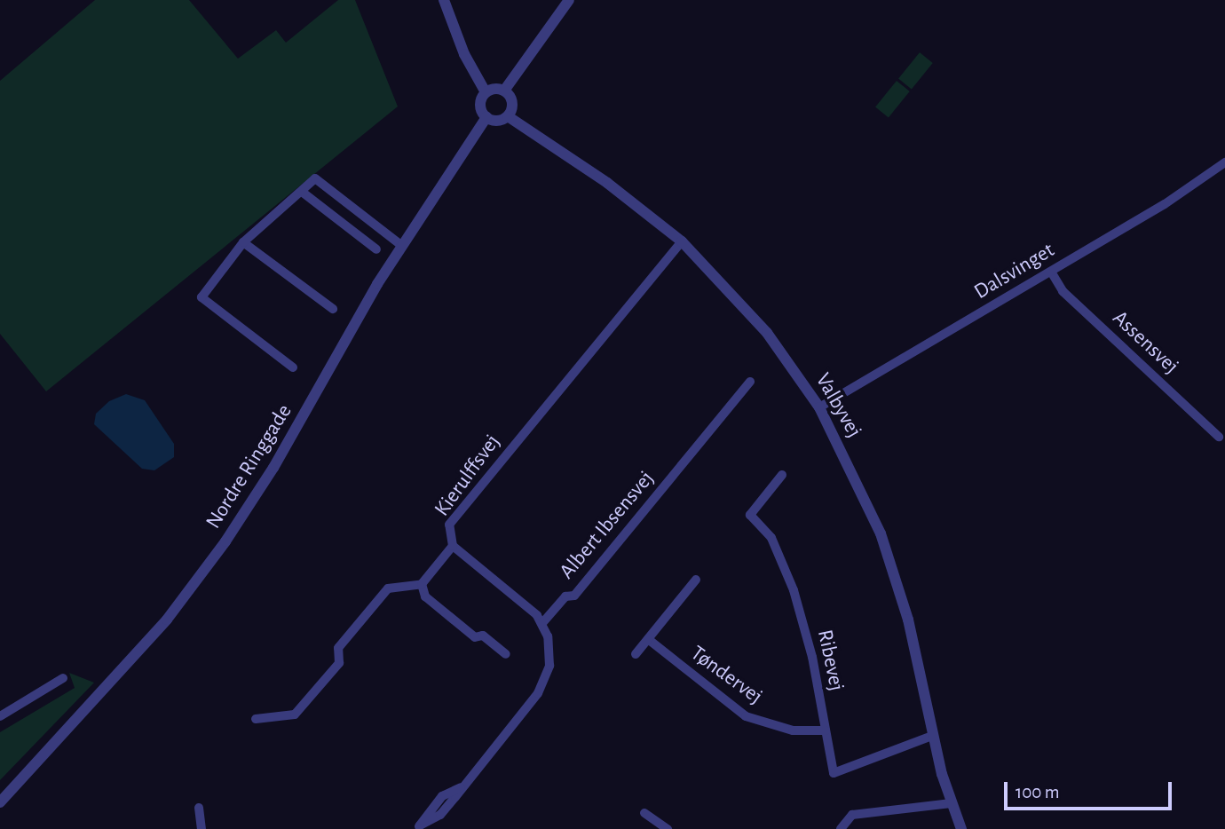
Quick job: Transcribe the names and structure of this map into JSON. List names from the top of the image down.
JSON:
{
  "streets": {
    "street": [
      "Dalsvinget",
      "Assensvej",
      "Valbyvej",
      "Nordre Ringgade",
      "Kierulffsvej",
      "Albert Ibsensvej",
      "Ribevej",
      "Tøndervej"
    ]
  },
  "crossings": [
    ["Dalsvinget", "Assensvej"],
    ["Dalsvinget", "Valbyvej"],
    ["Valbyvej", "Nordre Ringgade"],
    ["Valbyvej", "Kierulffsvej"],
    ["Valbyvej", "Ribevej"],
    ["Ribevej", "Tøndervej"]
  ],
  "scale_bar": "100 m"
}
